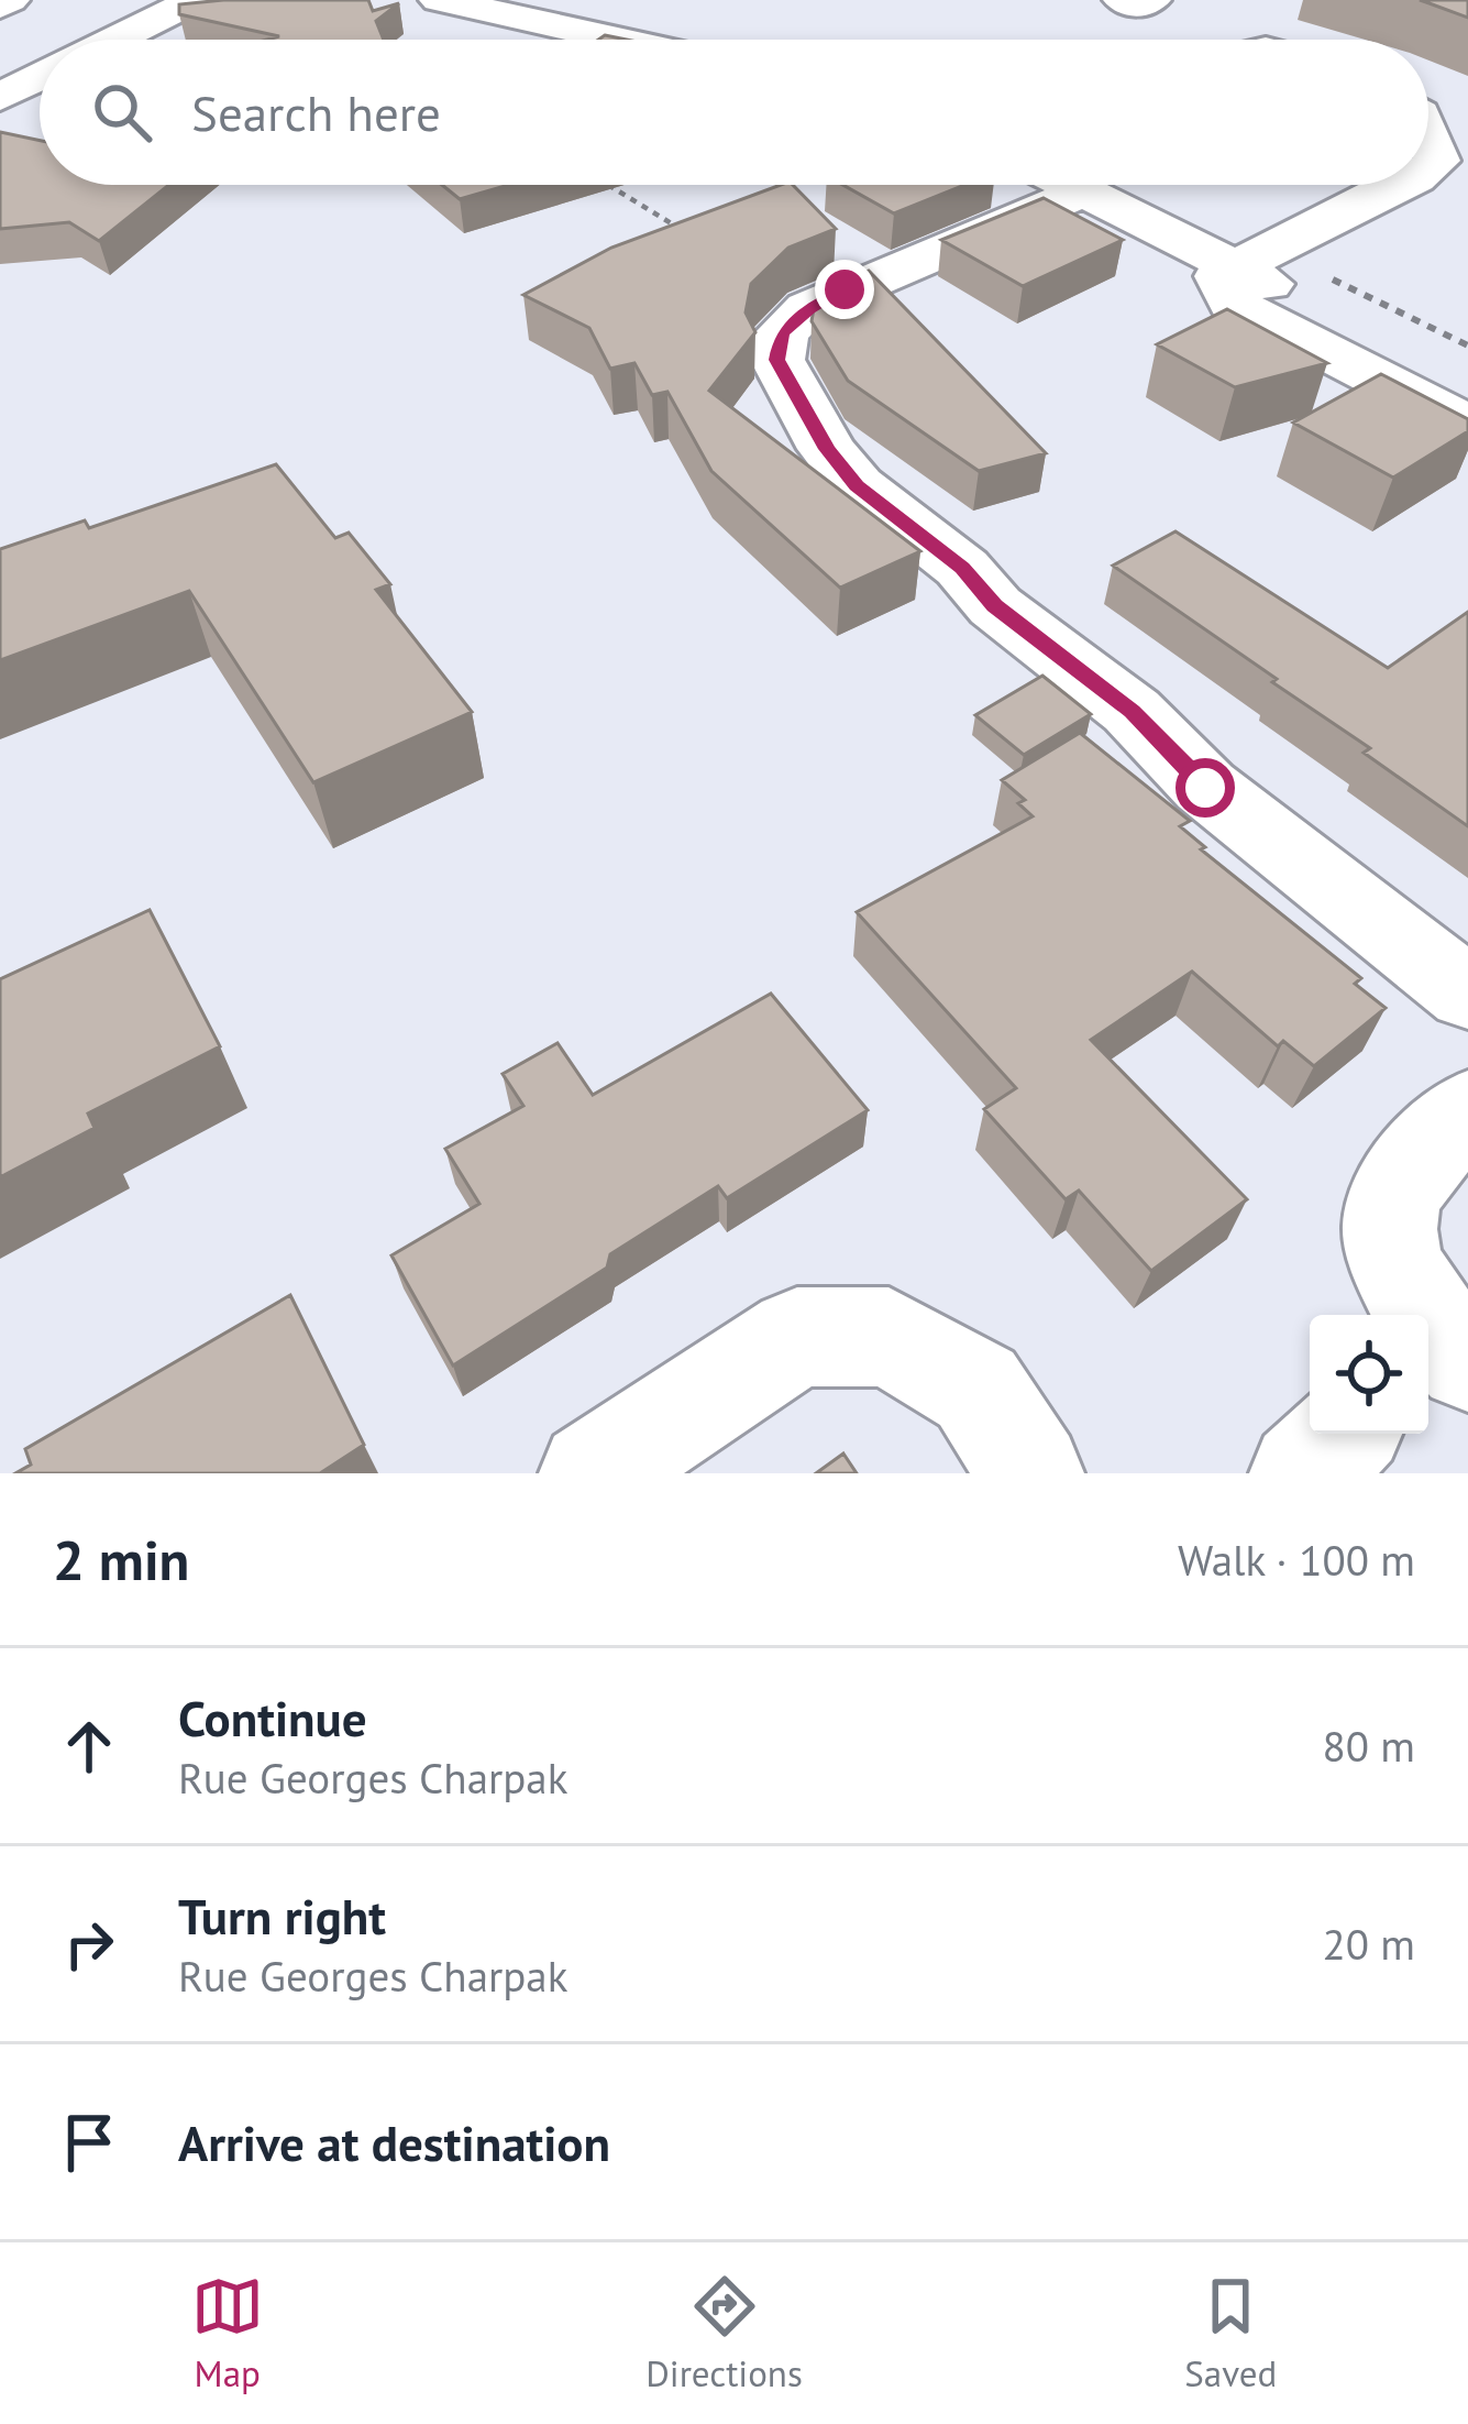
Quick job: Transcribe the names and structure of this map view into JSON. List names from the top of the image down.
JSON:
{
  "page": {
    "search": "Search here",
    "heading": ["2 min", "Walk · 100 m"],
    "list": [
      ["Continue", "Rue Georges Charpak", "80 m"],
      ["Turn right", "Rue Georges Charpak", "20 m"],
      "Arrive at destination"
    ],
    "nav": ["Map", "Directions", "Saved"]
  }
}
